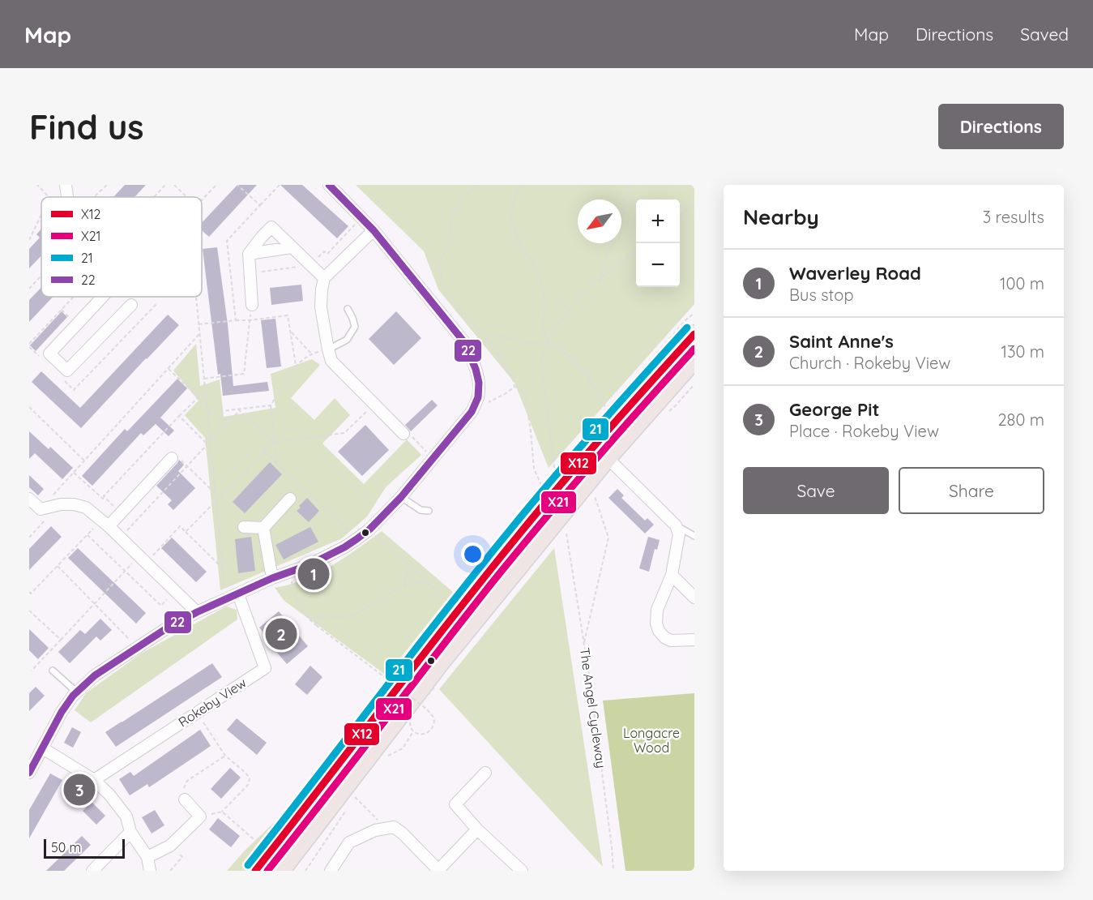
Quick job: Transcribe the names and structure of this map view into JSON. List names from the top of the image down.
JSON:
{
  "streets": {
    "street": ["Rokeby View"],
    "path": ["The Angel Cycleway"]
  },
  "parks": ["Longacre Wood"],
  "lines": [
    "transit line 22",
    "transit line 21",
    "transit line X12",
    "transit line X21"
  ],
  "legend": [
    "X12",
    "X21",
    "21",
    "22"
  ],
  "scale_bar": "50 m",
  "north": "bottom left",
  "page": {
    "header": "Map",
    "nav": ["Map", "Directions", "Saved"],
    "buttons": [
      "Directions",
      ["Save", "Share"]
    ],
    "title": "Find us",
    "heading": ["Nearby", "3 results"],
    "map_buttons": ["+", "−"],
    "list": [
      {
        "mark": "1",
        "name": "Waverley Road",
        "note": "Bus stop",
        "value": "100 m"
      },
      {
        "mark": "2",
        "name": "Saint Anne's",
        "note": "Church · Rokeby View",
        "value": "130 m"
      },
      {
        "mark": "3",
        "name": "George Pit",
        "note": "Place · Rokeby View",
        "value": "280 m"
      }
    ],
    "pins": ["1", "2", "3"],
    "scale": "50 m"
  }
}
